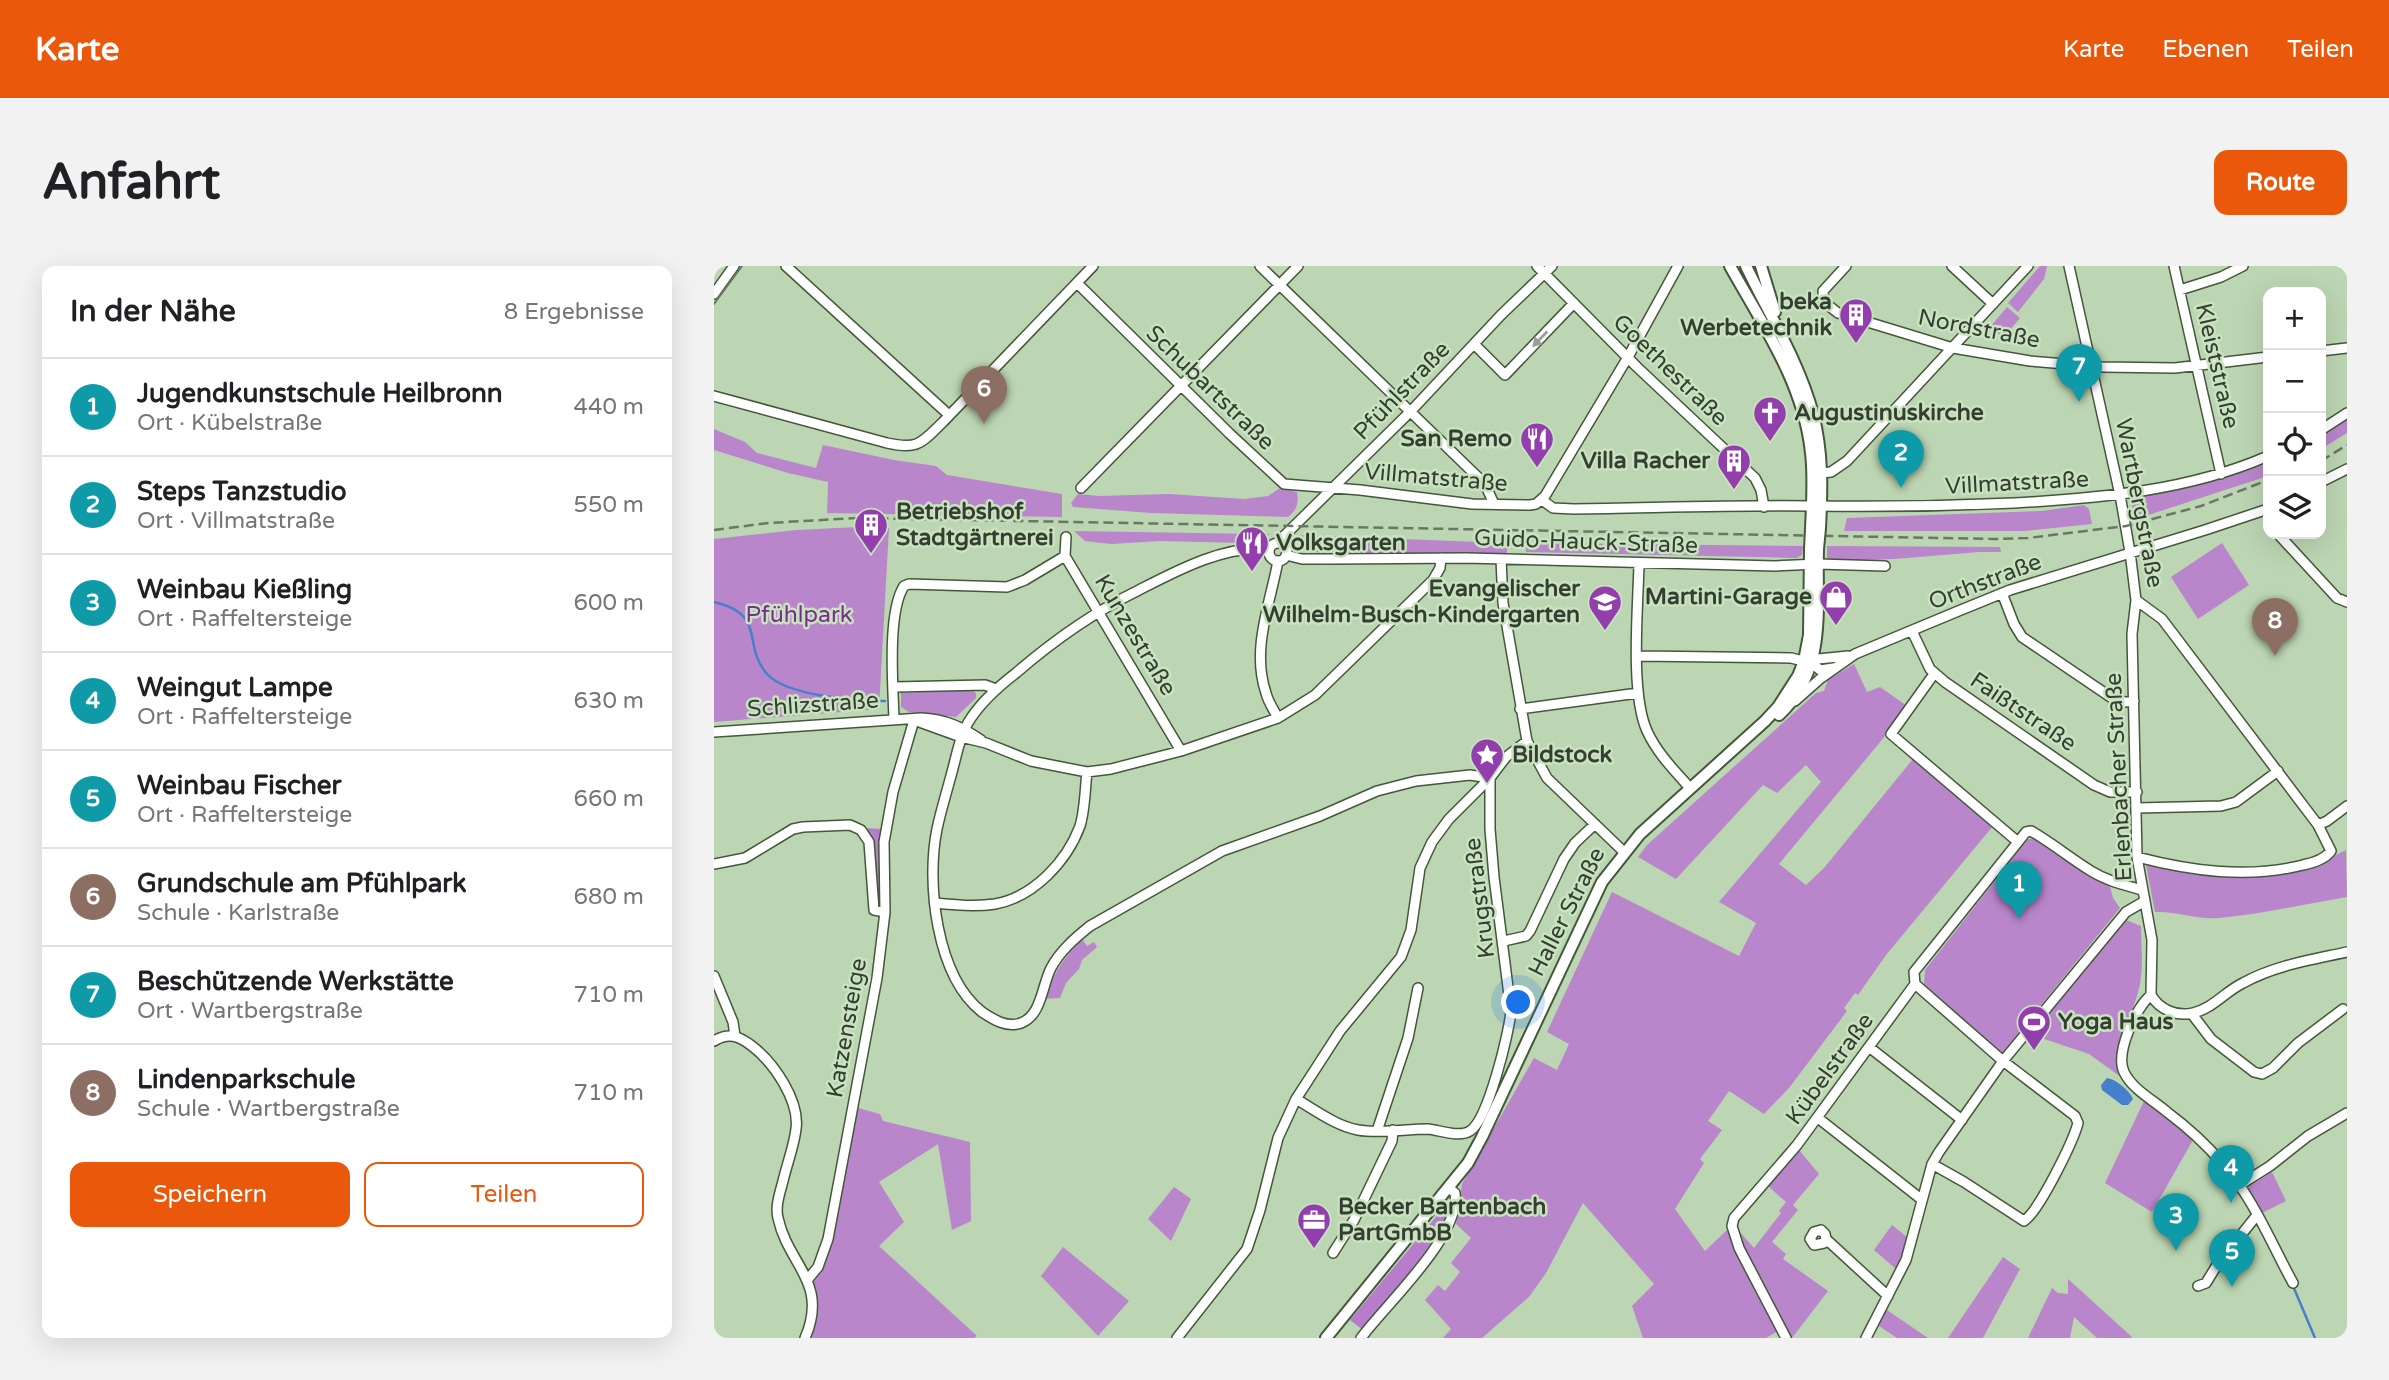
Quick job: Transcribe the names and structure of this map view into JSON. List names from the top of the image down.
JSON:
{
  "streets": {
    "main road": ["Haller Straße"],
    "street": [
      "Nordstraße",
      "Kleiststraße",
      "Goethestraße",
      "Schubartstraße",
      "Pfühlstraße",
      "Villmatstraße",
      "Wartbergstraße",
      "Guido-Hauck-Straße",
      "Orthstraße",
      "Kunzestraße",
      "Schlizstraße",
      "Faißtstraße",
      "Erlenbacher Straße",
      "Krugstraße",
      "Katzensteige",
      "Kübelstraße"
    ]
  },
  "crossings": [
    ["Nordstraße", "Kleiststraße"],
    ["Nordstraße", "Wartbergstraße"],
    ["Kleiststraße", "Villmatstraße"],
    ["Goethestraße", "Pfühlstraße"],
    ["Goethestraße", "Villmatstraße"],
    ["Schubartstraße", "Pfühlstraße"],
    ["Schubartstraße", "Villmatstraße"],
    ["Pfühlstraße", "Villmatstraße"],
    ["Pfühlstraße", "Guido-Hauck-Straße"],
    ["Villmatstraße", "Wartbergstraße"],
    ["Wartbergstraße", "Orthstraße"],
    ["Wartbergstraße", "Erlenbacher Straße"],
    ["Guido-Hauck-Straße", "Haller Straße"],
    ["Orthstraße", "Faißtstraße"],
    ["Schlizstraße", "Katzensteige"],
    ["Faißtstraße", "Erlenbacher Straße"],
    ["Erlenbacher Straße", "Kübelstraße"]
  ],
  "parks": ["Pfühlpark"],
  "places": {
    "building": ["beka Werbetechnik", "Villa Racher", "Betriebshof Stadtgärtnerei"],
    "church": ["Augustinuskirche"],
    "restaurant": ["San Remo", "Volksgarten"],
    "shop": ["Martini-Garage"],
    "school or university": ["Evangelischer Wilhelm-Busch-Kindergarten"],
    "place": ["Bildstock"],
    "sports": ["Yoga Haus"],
    "office": ["Becker Bartenbach PartGmbB"]
  },
  "page": {
    "header": "Karte",
    "nav": ["Karte", "Ebenen", "Teilen"],
    "buttons": [
      "Route",
      ["Speichern", "Teilen"]
    ],
    "title": "Anfahrt",
    "heading": ["In der Nähe", "8 Ergebnisse"],
    "map_buttons": ["+", "−"],
    "pins": [
      "7",
      "6",
      "2",
      "8",
      "1",
      "4",
      "3",
      "5"
    ],
    "list": [
      {
        "mark": "1",
        "name": "Jugendkunstschule Heilbronn",
        "note": "Ort · Kübelstraße",
        "value": "440 m"
      },
      {
        "mark": "2",
        "name": "Steps Tanzstudio",
        "note": "Ort · Villmatstraße",
        "value": "550 m"
      },
      {
        "mark": "3",
        "name": "Weinbau Kießling",
        "note": "Ort · Raffeltersteige",
        "value": "600 m"
      },
      {
        "mark": "4",
        "name": "Weingut Lampe",
        "note": "Ort · Raffeltersteige",
        "value": "630 m"
      },
      {
        "mark": "5",
        "name": "Weinbau Fischer",
        "note": "Ort · Raffeltersteige",
        "value": "660 m"
      },
      {
        "mark": "6",
        "name": "Grundschule am Pfühlpark",
        "note": "Schule · Karlstraße",
        "value": "680 m"
      },
      {
        "mark": "7",
        "name": "Beschützende Werkstätte",
        "note": "Ort · Wartbergstraße",
        "value": "710 m"
      },
      {
        "mark": "8",
        "name": "Lindenparkschule",
        "note": "Schule · Wartbergstraße",
        "value": "710 m"
      }
    ]
  }
}
